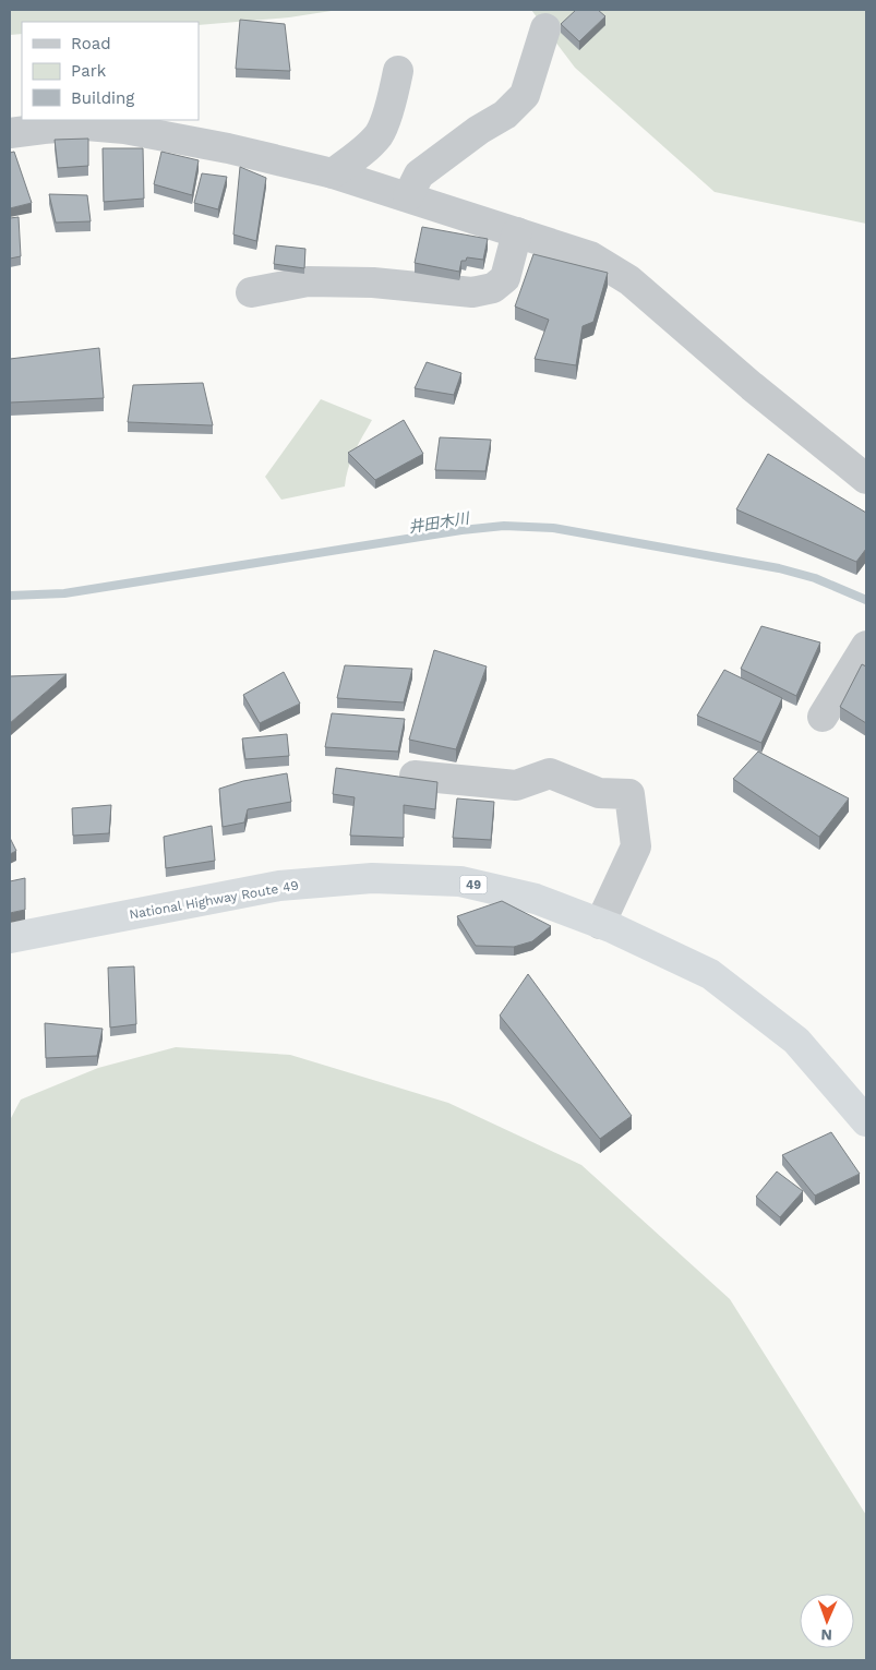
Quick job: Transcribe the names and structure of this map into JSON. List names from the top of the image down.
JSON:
{
  "streets": {
    "highway": ["49", "National Highway Route 49"]
  },
  "water": ["井田木川"],
  "legend": ["Road", "Park", "Building"],
  "north": "bottom"
}
